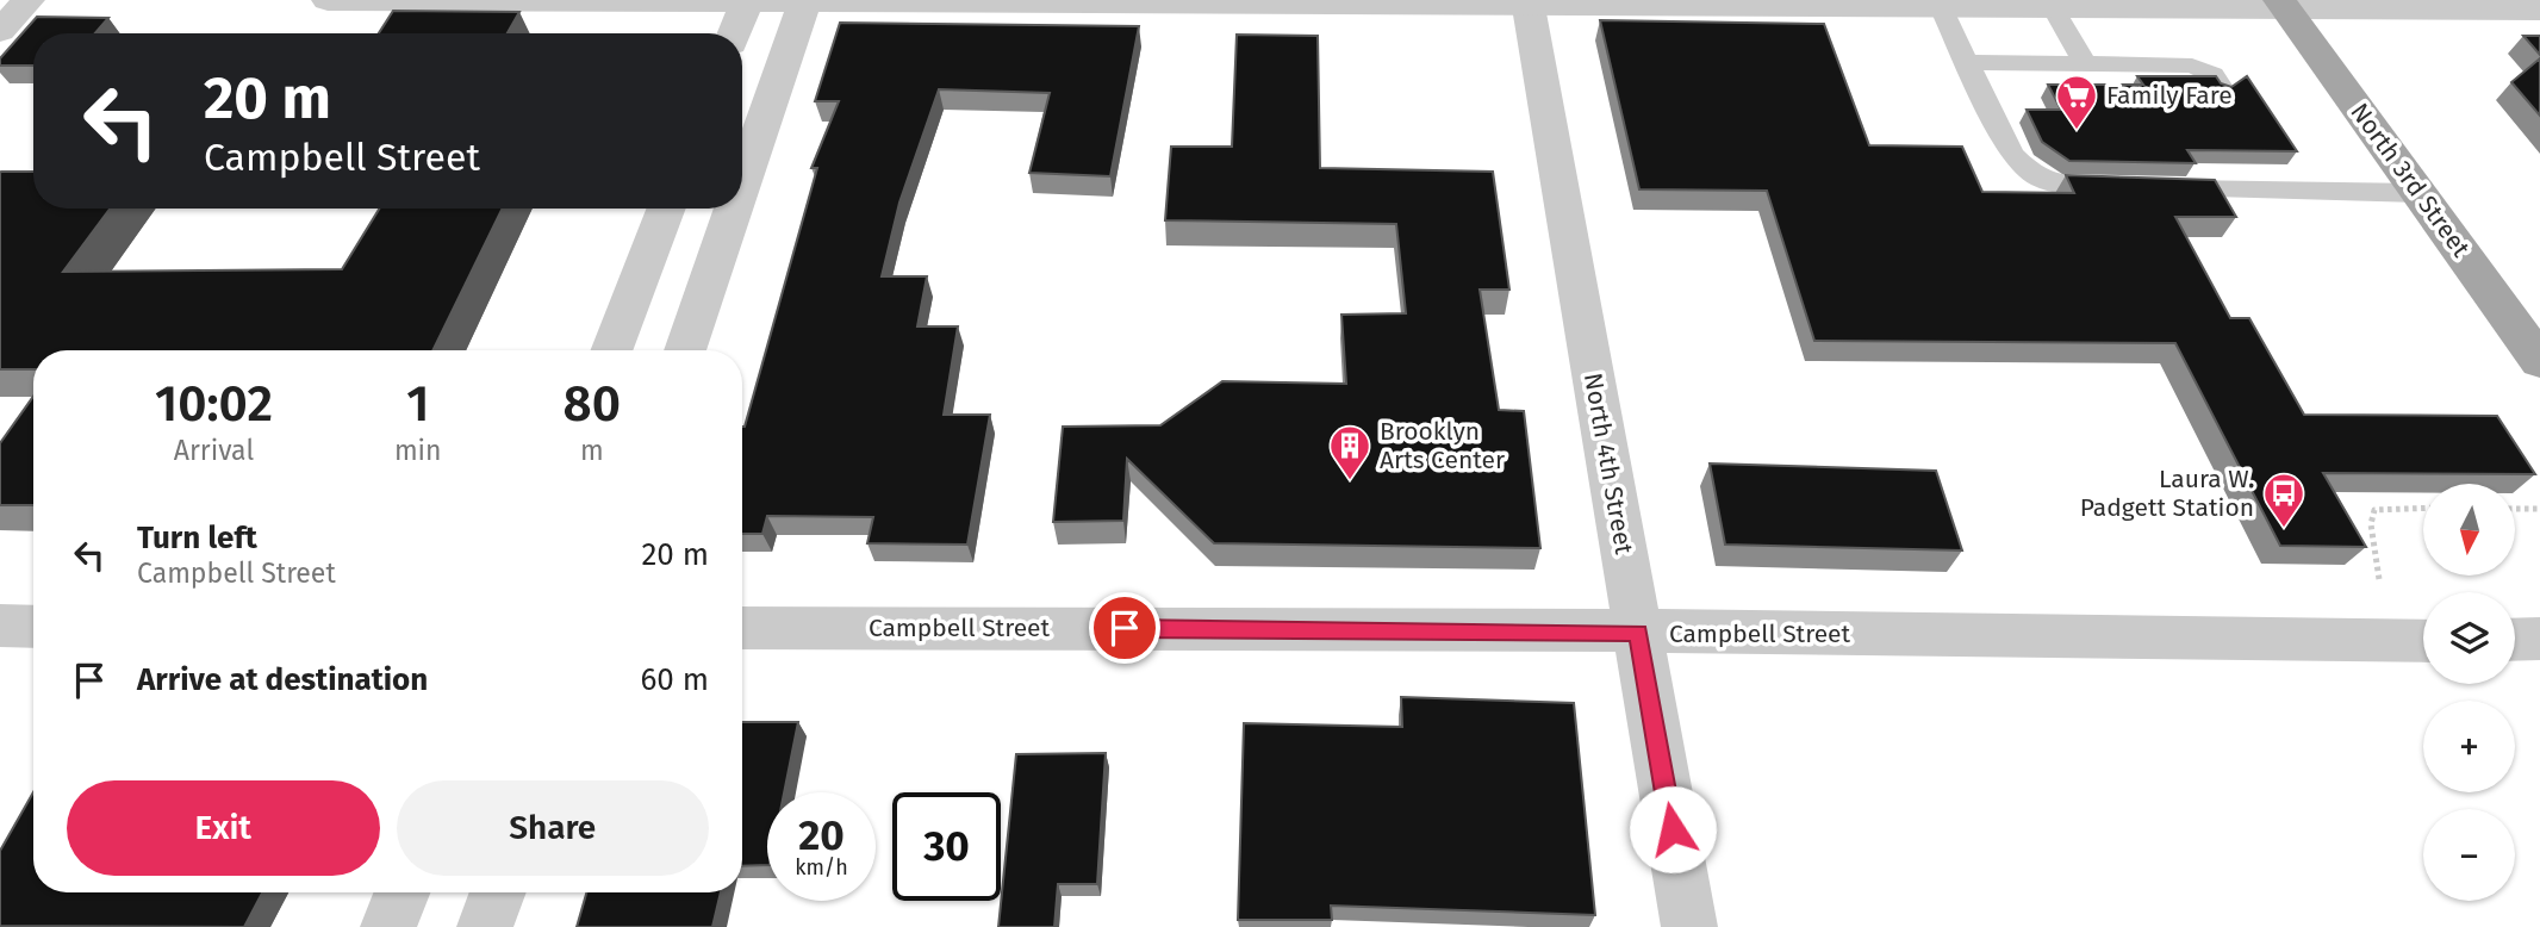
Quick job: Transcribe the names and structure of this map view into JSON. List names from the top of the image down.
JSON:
{
  "streets": {
    "main road": ["North 3rd Street"],
    "street": ["North 4th Street", "Campbell Street"]
  },
  "crossings": [
    ["North 4th Street", "Campbell Street"]
  ],
  "places": {
    "supermarket": ["Family Fare"],
    "building": ["Brooklyn Arts Center"],
    "bus stop": ["Laura W. Padgett Station"]
  },
  "north": "bottom",
  "page": {
    "turn": ["20 m", "Campbell Street"],
    "eta": [
      "10:02",
      "Arrival",
      "1",
      "min",
      "80",
      "m"
    ],
    "map_buttons": ["+", "−"],
    "list": [
      {
        "name": "Turn left",
        "note": "Campbell Street",
        "value": "20 m"
      },
      {
        "name": "Arrive at destination",
        "value": "60 m"
      }
    ],
    "buttons": ["Exit", "Share"],
    "speed": "20 km/h",
    "limit": "30"
  }
}
